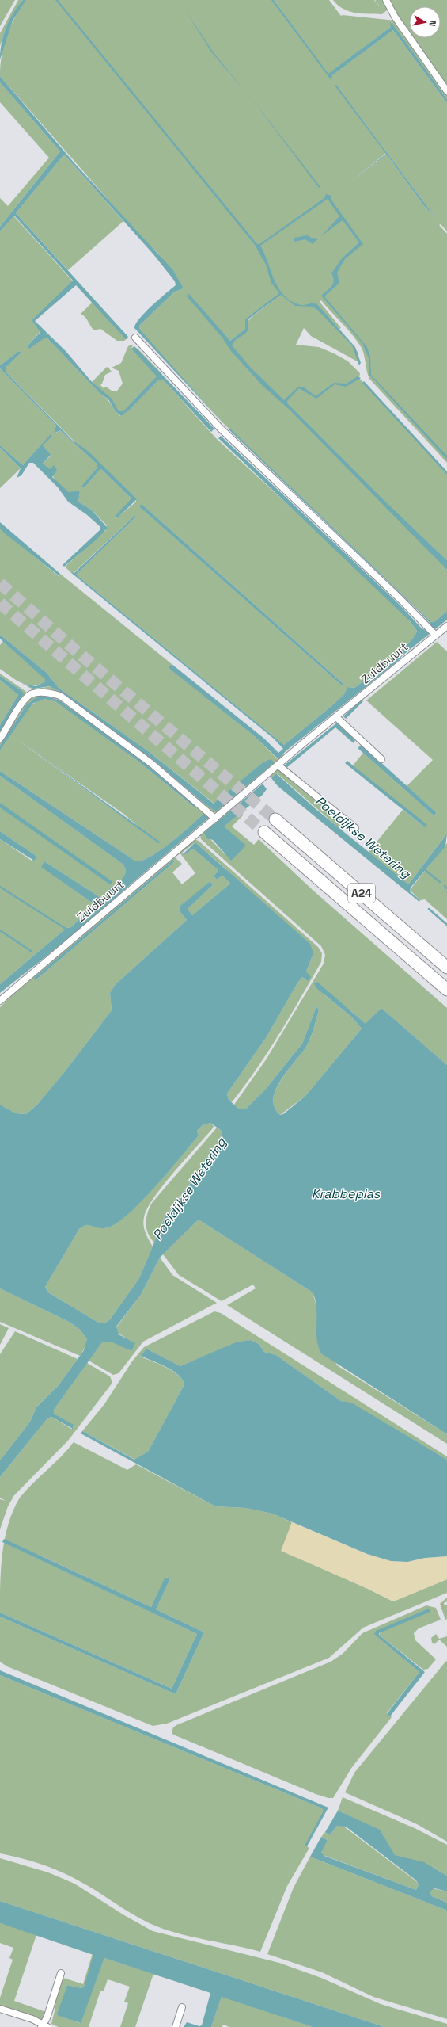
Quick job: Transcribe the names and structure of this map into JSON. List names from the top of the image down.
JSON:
{
  "streets": {
    "highway": ["A24"],
    "street": ["Zuidbuurt"]
  },
  "water": ["Poeldijkse Wetering", "Krabbeplas"],
  "north": "right"
}
